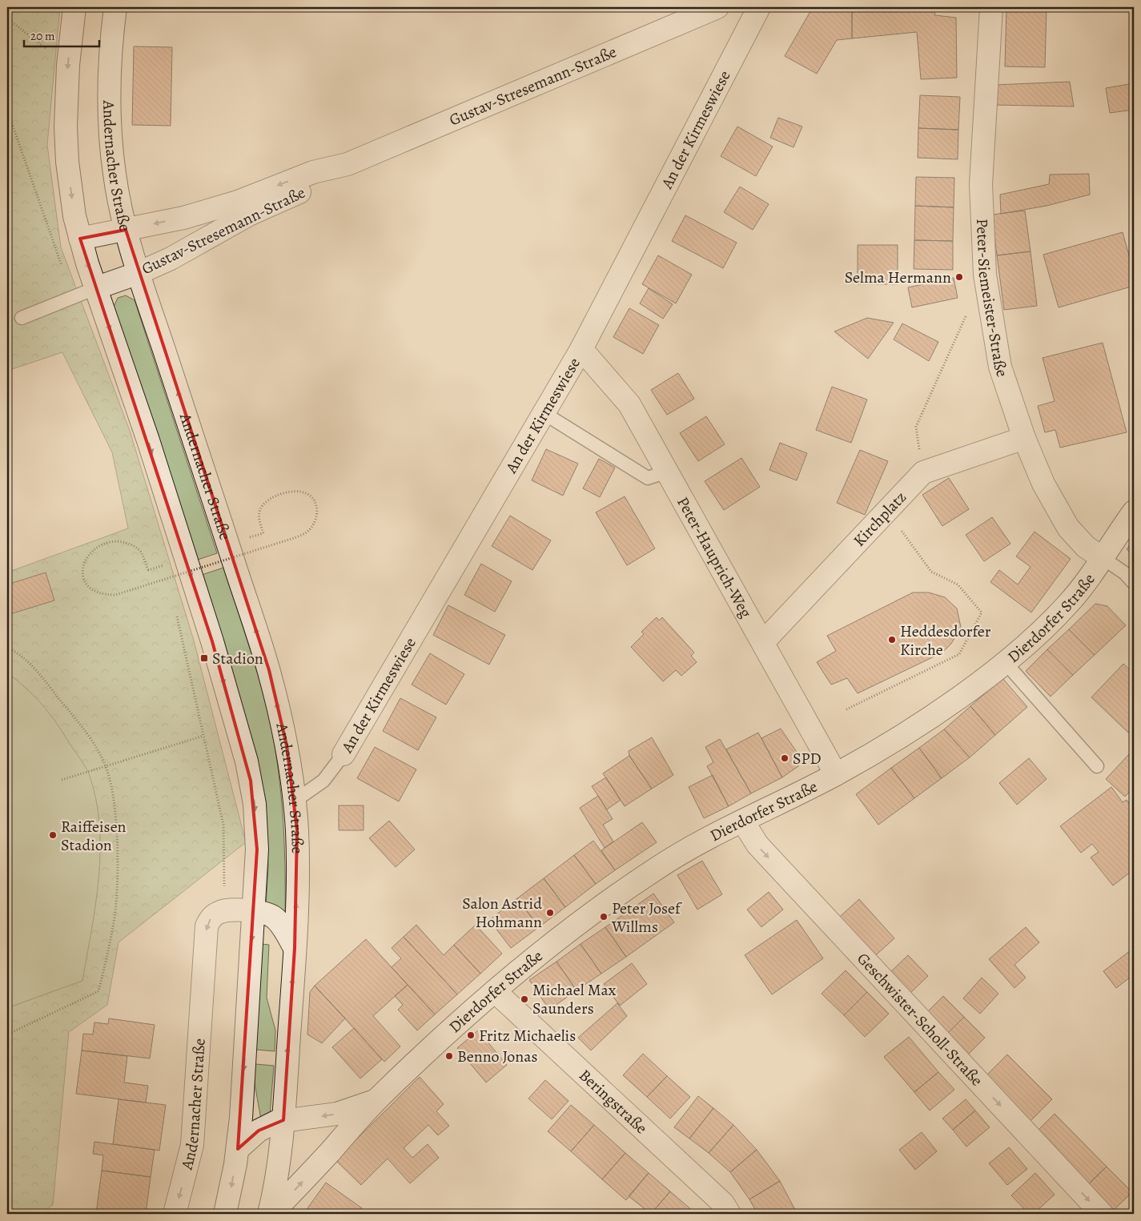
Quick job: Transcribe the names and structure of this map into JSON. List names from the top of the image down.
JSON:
{
  "streets": {
    "street": [
      "Gustav-Stresemann-Straße",
      "An der Kirmeswiese",
      "Andernacher Straße",
      "Peter-Siemeister-Straße",
      "Kirchplatz",
      "Peter-Hauprich-Weg",
      "Dierdorfer Straße",
      "Geschwister-Scholl-Straße",
      "Beringstraße"
    ]
  },
  "crossings": [
    ["Gustav-Stresemann-Straße", "Andernacher Straße"],
    ["An der Kirmeswiese", "Andernacher Straße"],
    ["An der Kirmeswiese", "Peter-Hauprich-Weg"],
    ["Andernacher Straße", "Dierdorfer Straße"],
    ["Peter-Siemeister-Straße", "Kirchplatz"],
    ["Peter-Siemeister-Straße", "Dierdorfer Straße"],
    ["Kirchplatz", "Peter-Hauprich-Weg"],
    ["Peter-Hauprich-Weg", "Dierdorfer Straße"],
    ["Dierdorfer Straße", "Geschwister-Scholl-Straße"],
    ["Dierdorfer Straße", "Beringstraße"]
  ],
  "one_way": ["Geschwister-Scholl-Straße"],
  "places": {
    "other": [
      "Selma Hermann",
      "Heddesdorfer Kirche",
      "SPD",
      "Raiffeisen Stadion",
      "Salon Astrid Hohmann",
      "Peter Josef Willms",
      "Michael Max Saunders",
      "Fritz Michaelis",
      "Benno Jonas"
    ],
    "transit": ["Stadion"]
  },
  "scale_bar": "20 m"
}
